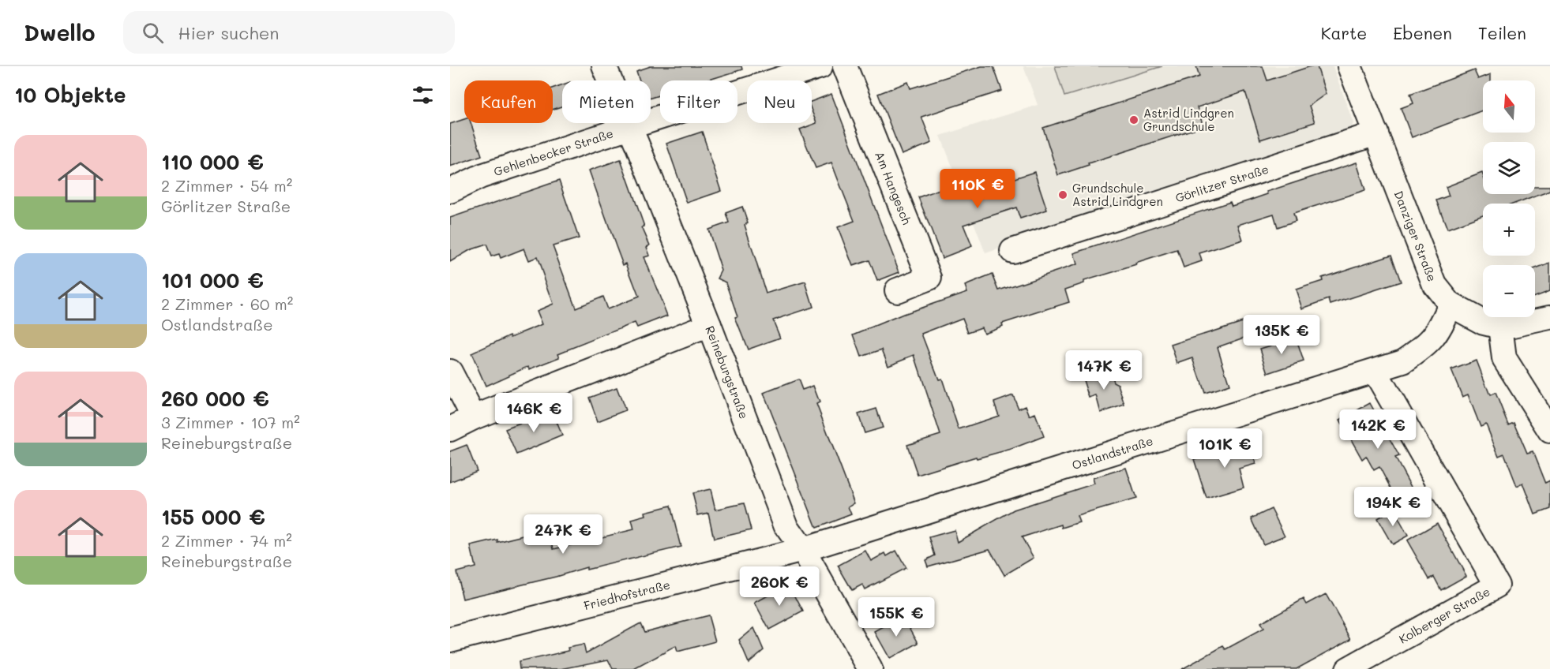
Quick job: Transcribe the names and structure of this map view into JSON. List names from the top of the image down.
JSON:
{
  "streets": {
    "street": [
      "Gehlenbecker Straße",
      "Görlitzer Straße",
      "Am Hangesch",
      "Danziger Straße",
      "Reineburgstraße",
      "Ostlandstraße",
      "Friedhofstraße",
      "Kolberger Straße"
    ]
  },
  "crossings": [
    ["Gehlenbecker Straße", "Reineburgstraße"],
    ["Görlitzer Straße", "Danziger Straße"],
    ["Danziger Straße", "Ostlandstraße"],
    ["Reineburgstraße", "Ostlandstraße"],
    ["Reineburgstraße", "Friedhofstraße"],
    ["Ostlandstraße", "Friedhofstraße"],
    ["Ostlandstraße", "Kolberger Straße"]
  ],
  "places": ["Astrid Lindgren Grundschule", "Grundschule Astrid Lindgren"],
  "north": "top",
  "page": {
    "header": "Dwello",
    "search": "Hier suchen",
    "nav": ["Karte", "Ebenen", "Teilen"],
    "heading": "10 Objekte",
    "map_buttons": ["+", "−"],
    "chip": [
      "Kaufen",
      "Mieten",
      "Filter",
      "Neu"
    ],
    "list": [
      {
        "name": "110 000 €",
        "note": "2 Zimmer · 54 m² · Görlitzer Straße"
      },
      {
        "name": "101 000 €",
        "note": "2 Zimmer · 60 m² · Ostlandstraße"
      },
      {
        "name": "260 000 €",
        "note": "3 Zimmer · 107 m² · Reineburgstraße"
      },
      {
        "name": "155 000 €",
        "note": "2 Zimmer · 74 m² · Reineburgstraße"
      }
    ],
    "price": [
      "110K €",
      "135K €",
      "147K €",
      "146K €",
      "142K €",
      "101K €",
      "194K €",
      "247K €",
      "260K €",
      "155K €"
    ]
  }
}
